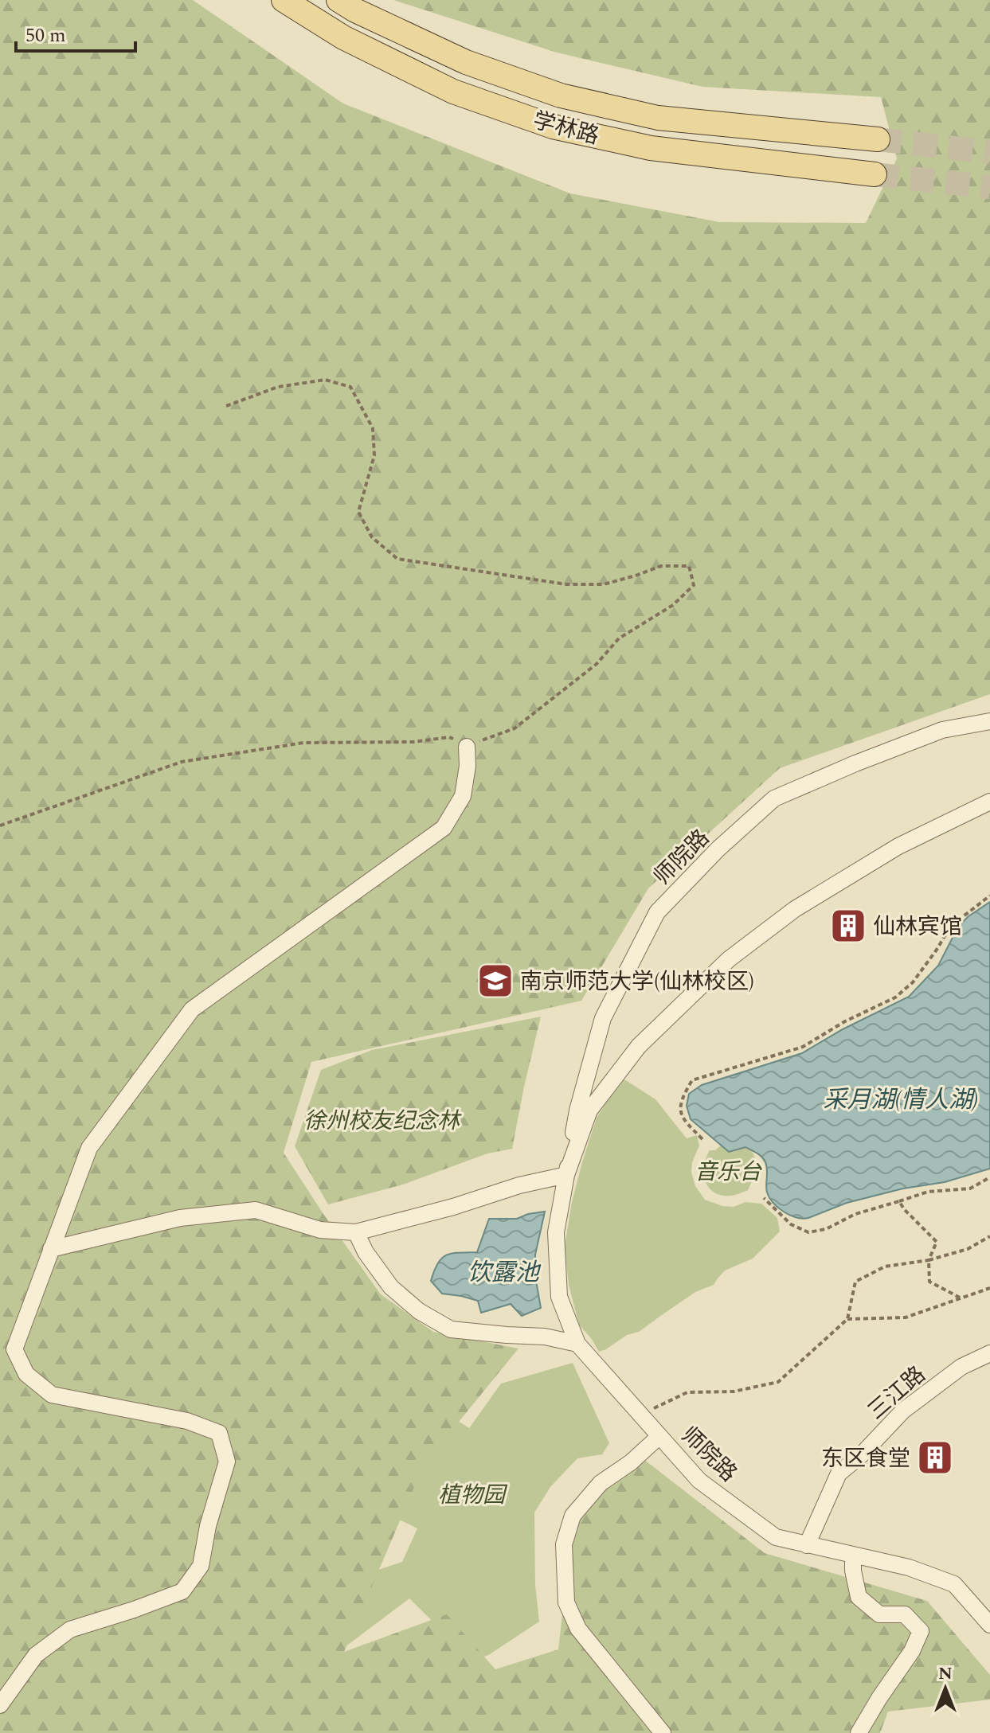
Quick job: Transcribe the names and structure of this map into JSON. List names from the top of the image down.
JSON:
{
  "streets": {
    "main road": ["学林路"],
    "street": ["师院路", "三江路"]
  },
  "crossings": [
    ["师院路", "三江路"]
  ],
  "water": ["采月湖(情人湖)", "饮露池"],
  "parks": ["徐州校友纪念林", "音乐台", "植物园"],
  "places": {
    "building": ["仙林宾馆", "东区食堂"],
    "school or university": ["南京师范大学(仙林校区)"]
  },
  "scale_bar": "50 m",
  "north": "top"
}
